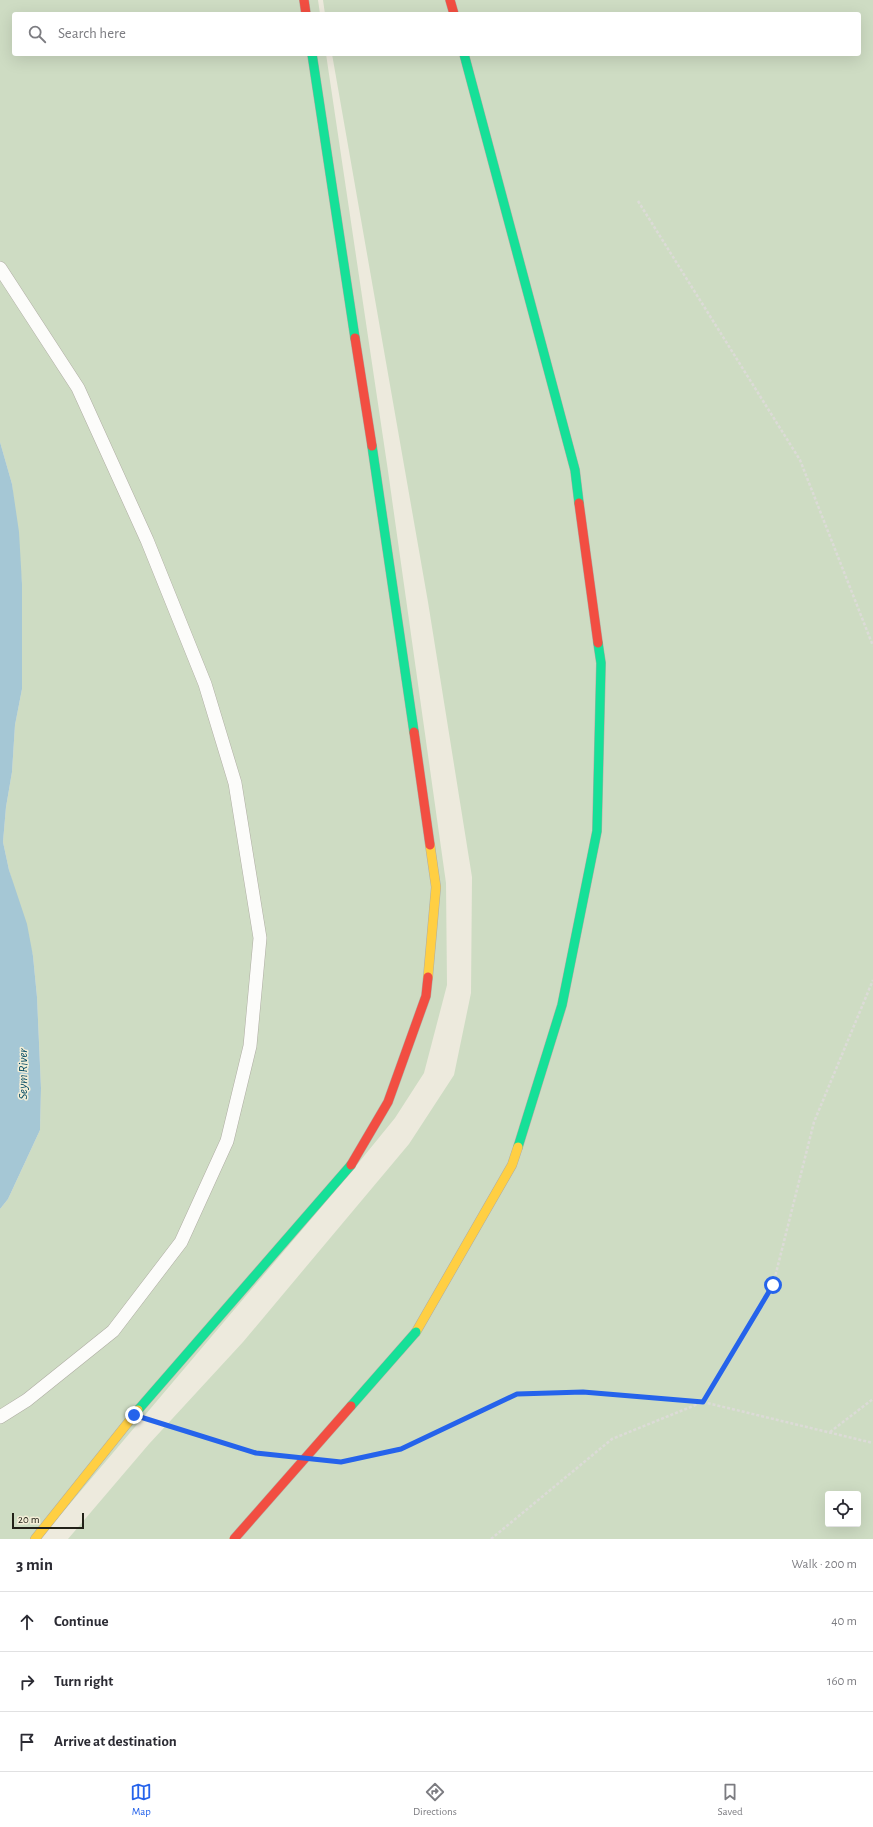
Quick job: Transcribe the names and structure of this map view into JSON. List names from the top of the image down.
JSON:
{
  "water": ["Seym River"],
  "scale_bar": "20 m",
  "page": {
    "search": "Search here",
    "scale": "20 m",
    "heading": ["3 min", "Walk · 200 m"],
    "list": [
      ["Continue", "40 m"],
      ["Turn right", "160 m"],
      "Arrive at destination"
    ],
    "nav": ["Map", "Directions", "Saved"]
  }
}
